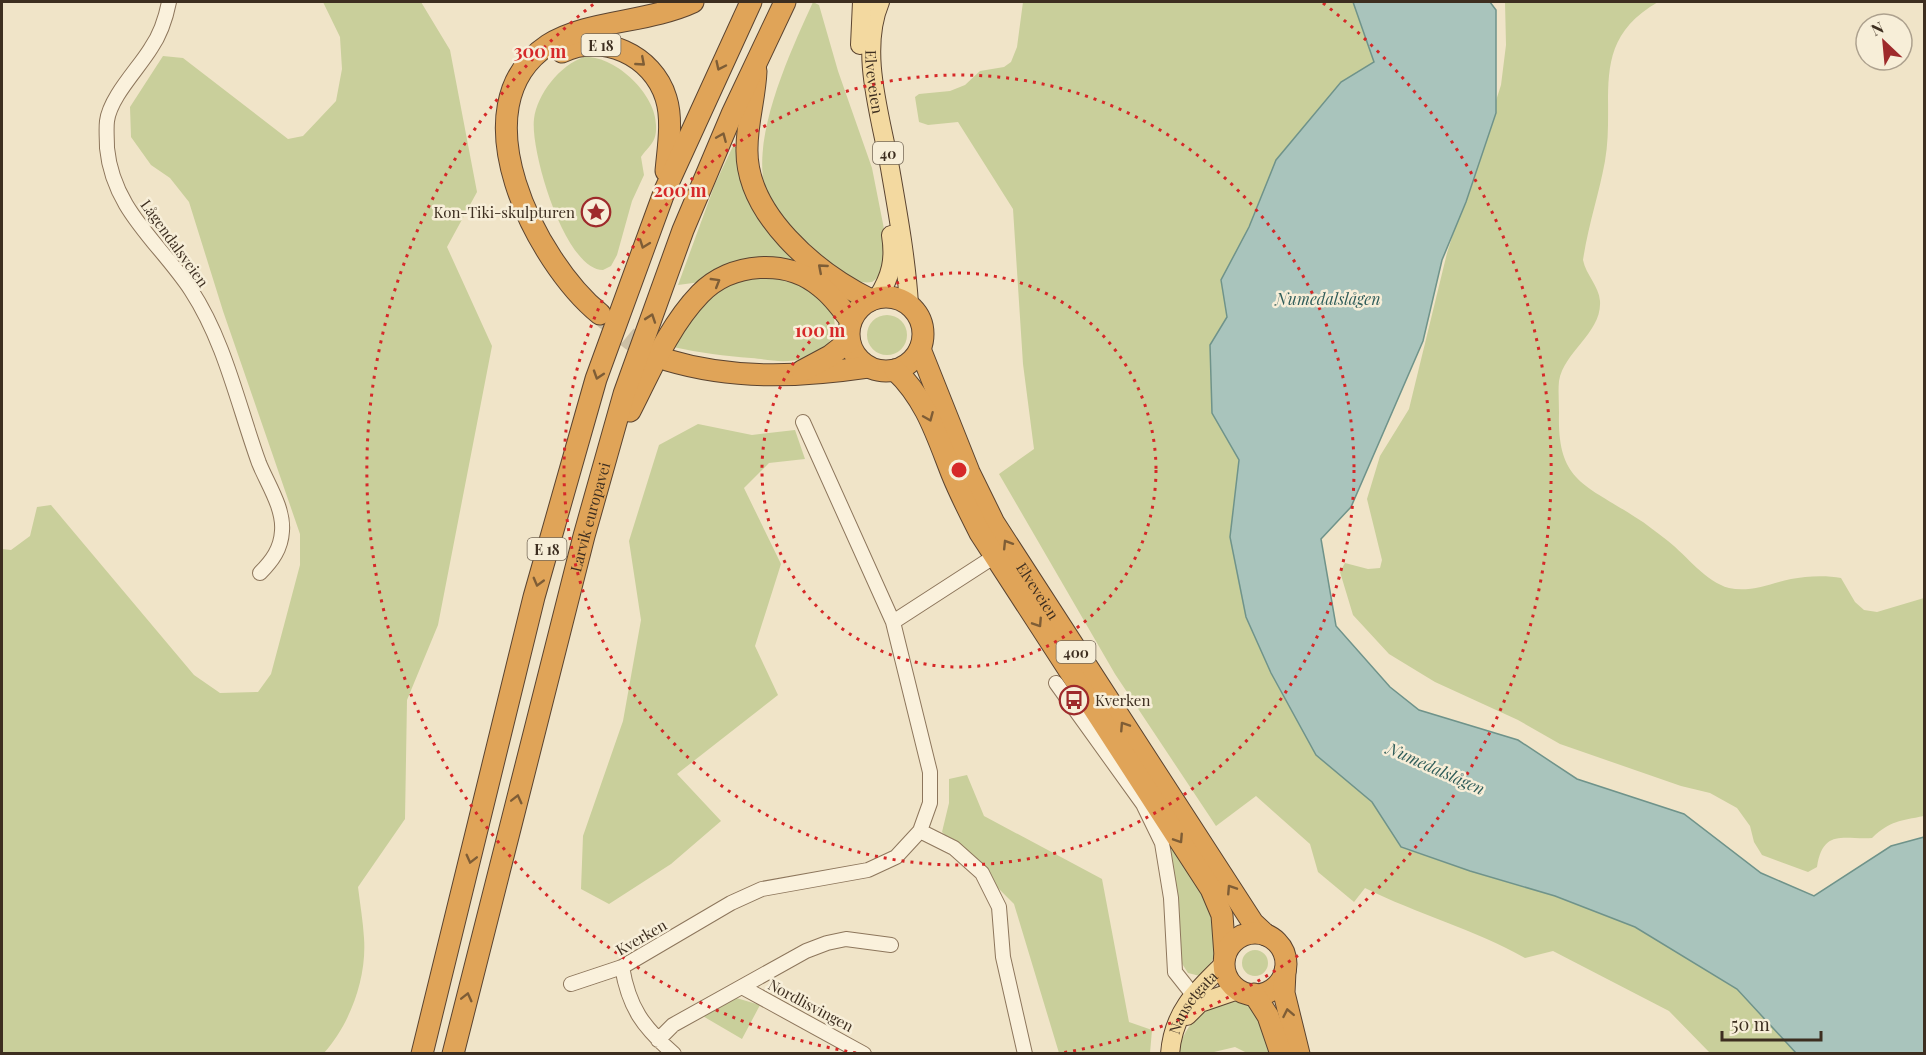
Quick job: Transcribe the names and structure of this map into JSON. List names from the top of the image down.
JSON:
{
  "streets": {
    "highway": [
      "E 18",
      "Elveveien",
      "Larvik europavei",
      "400"
    ],
    "main road": ["40", "Nansetgata"],
    "street": ["Lågendalsveien", "Kverken", "Nordlisvingen"]
  },
  "crossings": [
    ["E 18", "Elveveien"],
    ["E 18", "Larvik europavei"],
    ["E 18", "400"],
    ["Elveveien", "400"],
    ["Elveveien", "Nansetgata"],
    ["400", "Nansetgata"]
  ],
  "water": ["Numedalslågen"],
  "places": {
    "place": ["Kon-Tiki-skulpturen"],
    "bus stop": ["Kverken"]
  },
  "scale_bar": "50 m",
  "north": "top left",
  "rings": ["300 m", "200 m", "100 m"]
}
